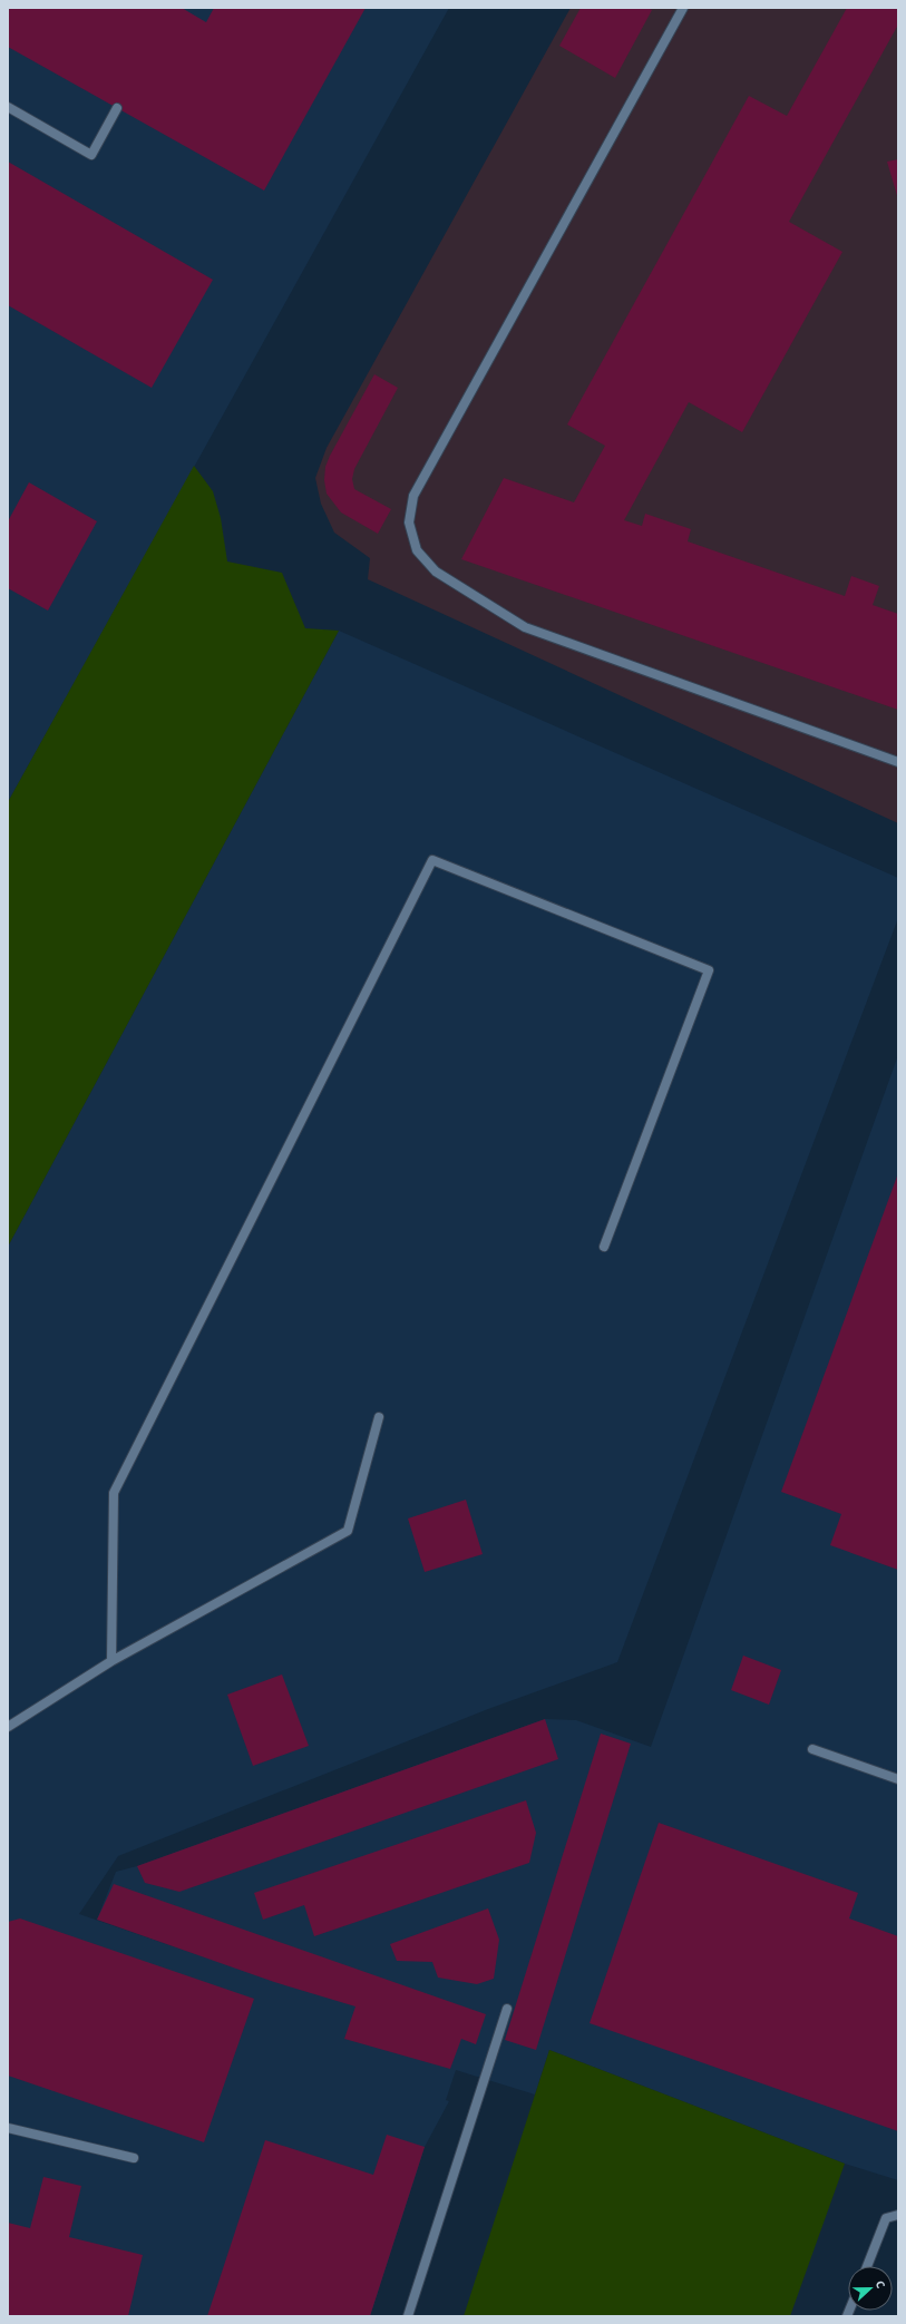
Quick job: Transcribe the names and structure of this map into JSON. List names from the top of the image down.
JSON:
{
  "north": "right"
}
